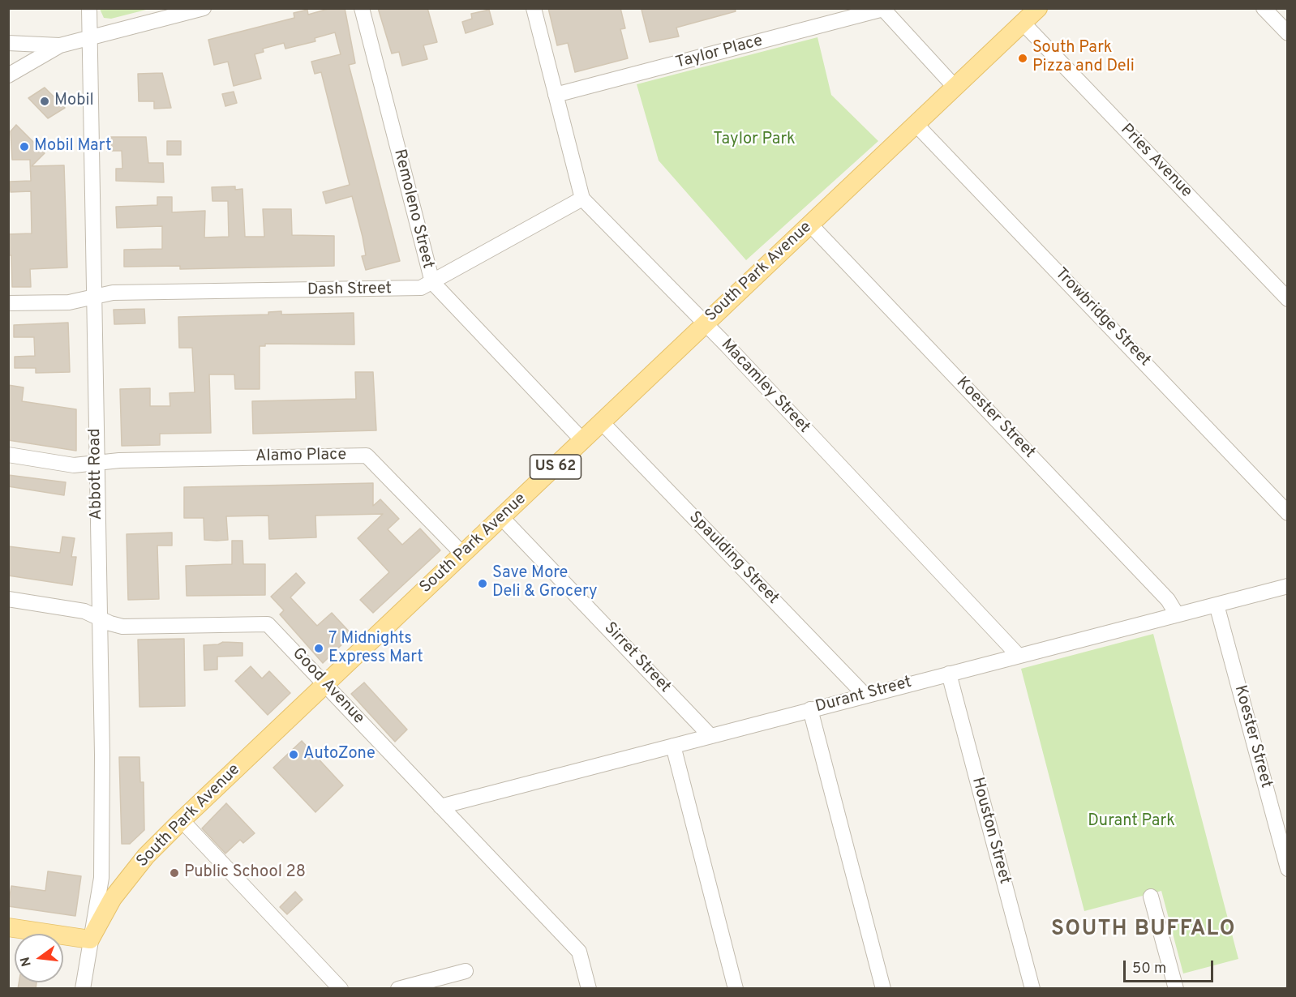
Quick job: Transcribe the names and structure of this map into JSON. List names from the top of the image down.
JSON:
{
  "streets": {
    "main road": ["South Park Avenue", "US 62"],
    "street": [
      "Taylor Place",
      "Pries Avenue",
      "Remoleno Street",
      "Dash Street",
      "Trowbridge Street",
      "Macamley Street",
      "Koester Street",
      "Alamo Place",
      "Abbott Road",
      "Spaulding Street",
      "Sirret Street",
      "Good Avenue",
      "Durant Street",
      "Houston Street"
    ]
  },
  "crossings": [
    ["Taylor Place", "Macamley Street"],
    ["Pries Avenue", "South Park Avenue"],
    ["Remoleno Street", "South Park Avenue"],
    ["Remoleno Street", "Dash Street"],
    ["South Park Avenue", "Trowbridge Street"],
    ["South Park Avenue", "Macamley Street"],
    ["South Park Avenue", "Koester Street"],
    ["South Park Avenue", "Alamo Place"],
    ["South Park Avenue", "Abbott Road"],
    ["South Park Avenue", "Spaulding Street"],
    ["South Park Avenue", "Sirret Street"],
    ["South Park Avenue", "Good Avenue"],
    ["Dash Street", "Macamley Street"],
    ["Dash Street", "Abbott Road"],
    ["Macamley Street", "Durant Street"],
    ["Koester Street", "Durant Street"],
    ["Alamo Place", "Abbott Road"],
    ["Abbott Road", "Good Avenue"],
    ["Spaulding Street", "Durant Street"],
    ["Sirret Street", "Durant Street"],
    ["Good Avenue", "Durant Street"],
    ["Durant Street", "Houston Street"]
  ],
  "districts": ["SOUTH BUFFALO"],
  "parks": ["Taylor Park", "Durant Park"],
  "places": [
    "South Park Pizza and Deli",
    "Mobil",
    "Mobil Mart",
    "Save More Deli & Grocery",
    "7 Midnights Express Mart",
    "AutoZone",
    "Public School 28"
  ],
  "scale_bar": "50 m",
  "north": "left"
}
